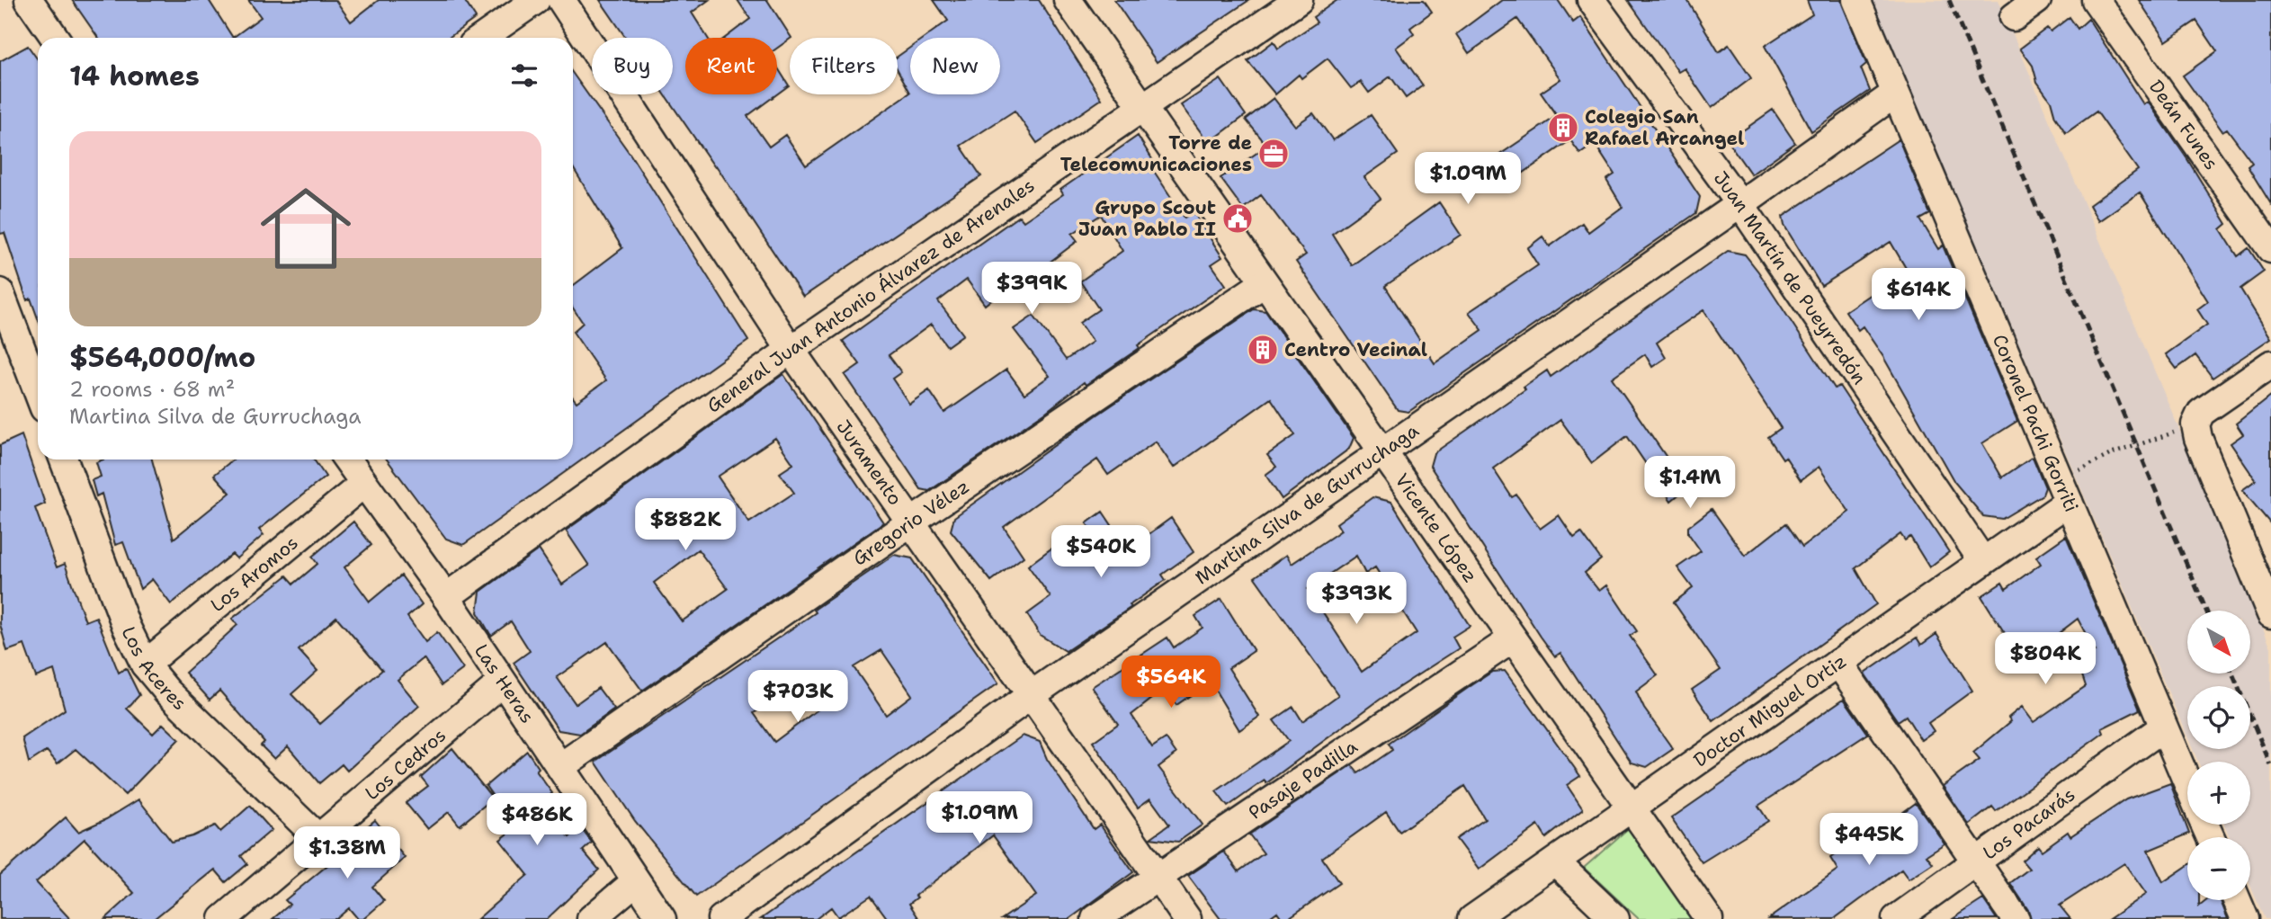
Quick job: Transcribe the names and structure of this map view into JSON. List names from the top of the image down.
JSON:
{
  "streets": {
    "street": [
      "Deán Funes",
      "Juan Martín de Pueyrredón",
      "General Juan Antonio Álvarez de Arenales",
      "Coronel Pachi Gorriti",
      "Juramento",
      "Martina Silva de Gurruchaga",
      "Gregorio Vélez",
      "Vicente López",
      "Los Aromos",
      "Los Aceres",
      "Las Heras",
      "Doctor Miguel Ortiz",
      "Los Cedros",
      "Pasaje Padilla",
      "Los Pacarás"
    ]
  },
  "crossings": [
    ["Juan Martín de Pueyrredón", "Martina Silva de Gurruchaga"],
    ["Juan Martín de Pueyrredón", "Doctor Miguel Ortiz"],
    ["General Juan Antonio Álvarez de Arenales", "Juramento"],
    ["General Juan Antonio Álvarez de Arenales", "Vicente López"],
    ["General Juan Antonio Álvarez de Arenales", "Las Heras"],
    ["Coronel Pachi Gorriti", "Martina Silva de Gurruchaga"],
    ["Coronel Pachi Gorriti", "Doctor Miguel Ortiz"],
    ["Coronel Pachi Gorriti", "Los Pacarás"],
    ["Juramento", "Martina Silva de Gurruchaga"],
    ["Juramento", "Gregorio Vélez"],
    ["Juramento", "Pasaje Padilla"],
    ["Martina Silva de Gurruchaga", "Vicente López"],
    ["Gregorio Vélez", "Vicente López"],
    ["Gregorio Vélez", "Las Heras"],
    ["Vicente López", "Doctor Miguel Ortiz"],
    ["Vicente López", "Pasaje Padilla"],
    ["Los Aromos", "Los Aceres"],
    ["Los Aromos", "Las Heras"],
    ["Los Aceres", "Los Cedros"],
    ["Las Heras", "Los Cedros"]
  ],
  "places": {
    "building": ["Colegio San Rafael Arcangel", "Centro Vecinal"],
    "office": ["Torre de Telecomunicaciones"],
    "public building": ["Grupo Scout Juan Pablo II"]
  },
  "north": "bottom right",
  "page": {
    "chip": [
      "Buy",
      "Rent",
      "Filters",
      "New"
    ],
    "heading": "14 homes",
    "list": [
      {
        "name": "$564,000/mo",
        "note": "2 rooms · 68 m² · Martina Silva de Gurruchaga"
      }
    ],
    "price": [
      "$1.09M",
      "$399K",
      "$614K",
      "$1.4M",
      "$882K",
      "$540K",
      "$393K",
      "$804K",
      "$564K",
      "$703K",
      "$1.09M",
      "$486K",
      "$445K",
      "$1.38M"
    ],
    "map_buttons": ["+", "−"]
  }
}
